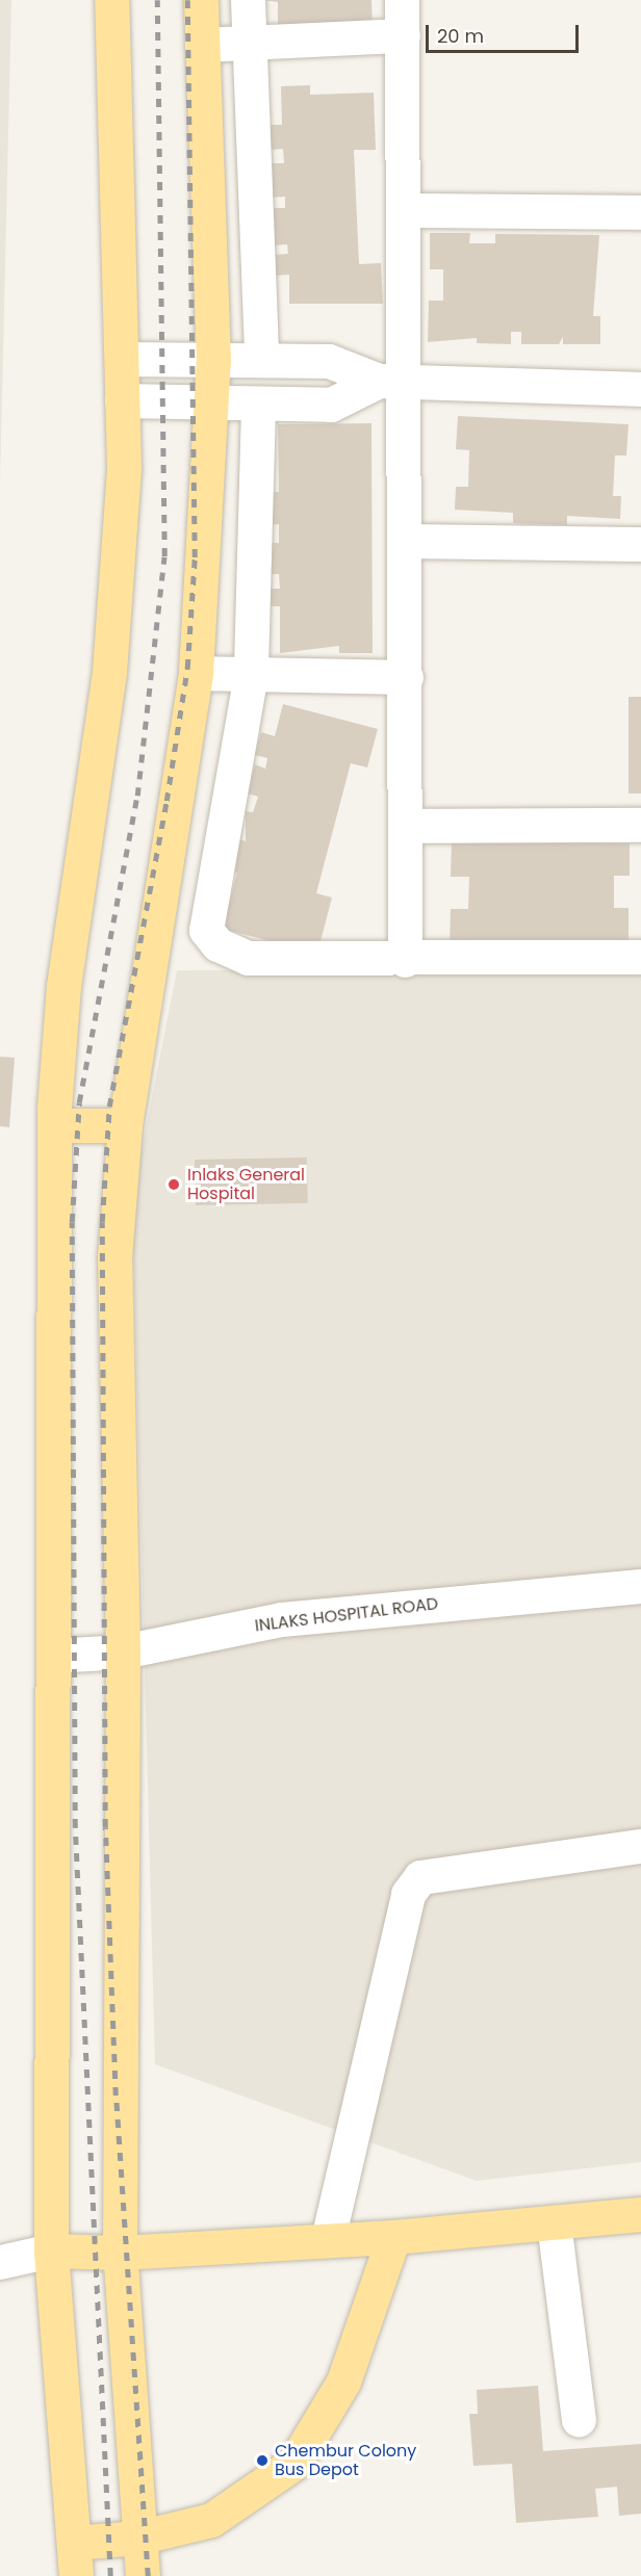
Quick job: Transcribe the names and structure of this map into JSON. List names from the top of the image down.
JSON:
{
  "streets": {
    "street": ["INLAKS HOSPITAL ROAD"]
  },
  "places": ["Inlaks General Hospital", "Chembur Colony Bus Depot"],
  "scale_bar": "20 m"
}
